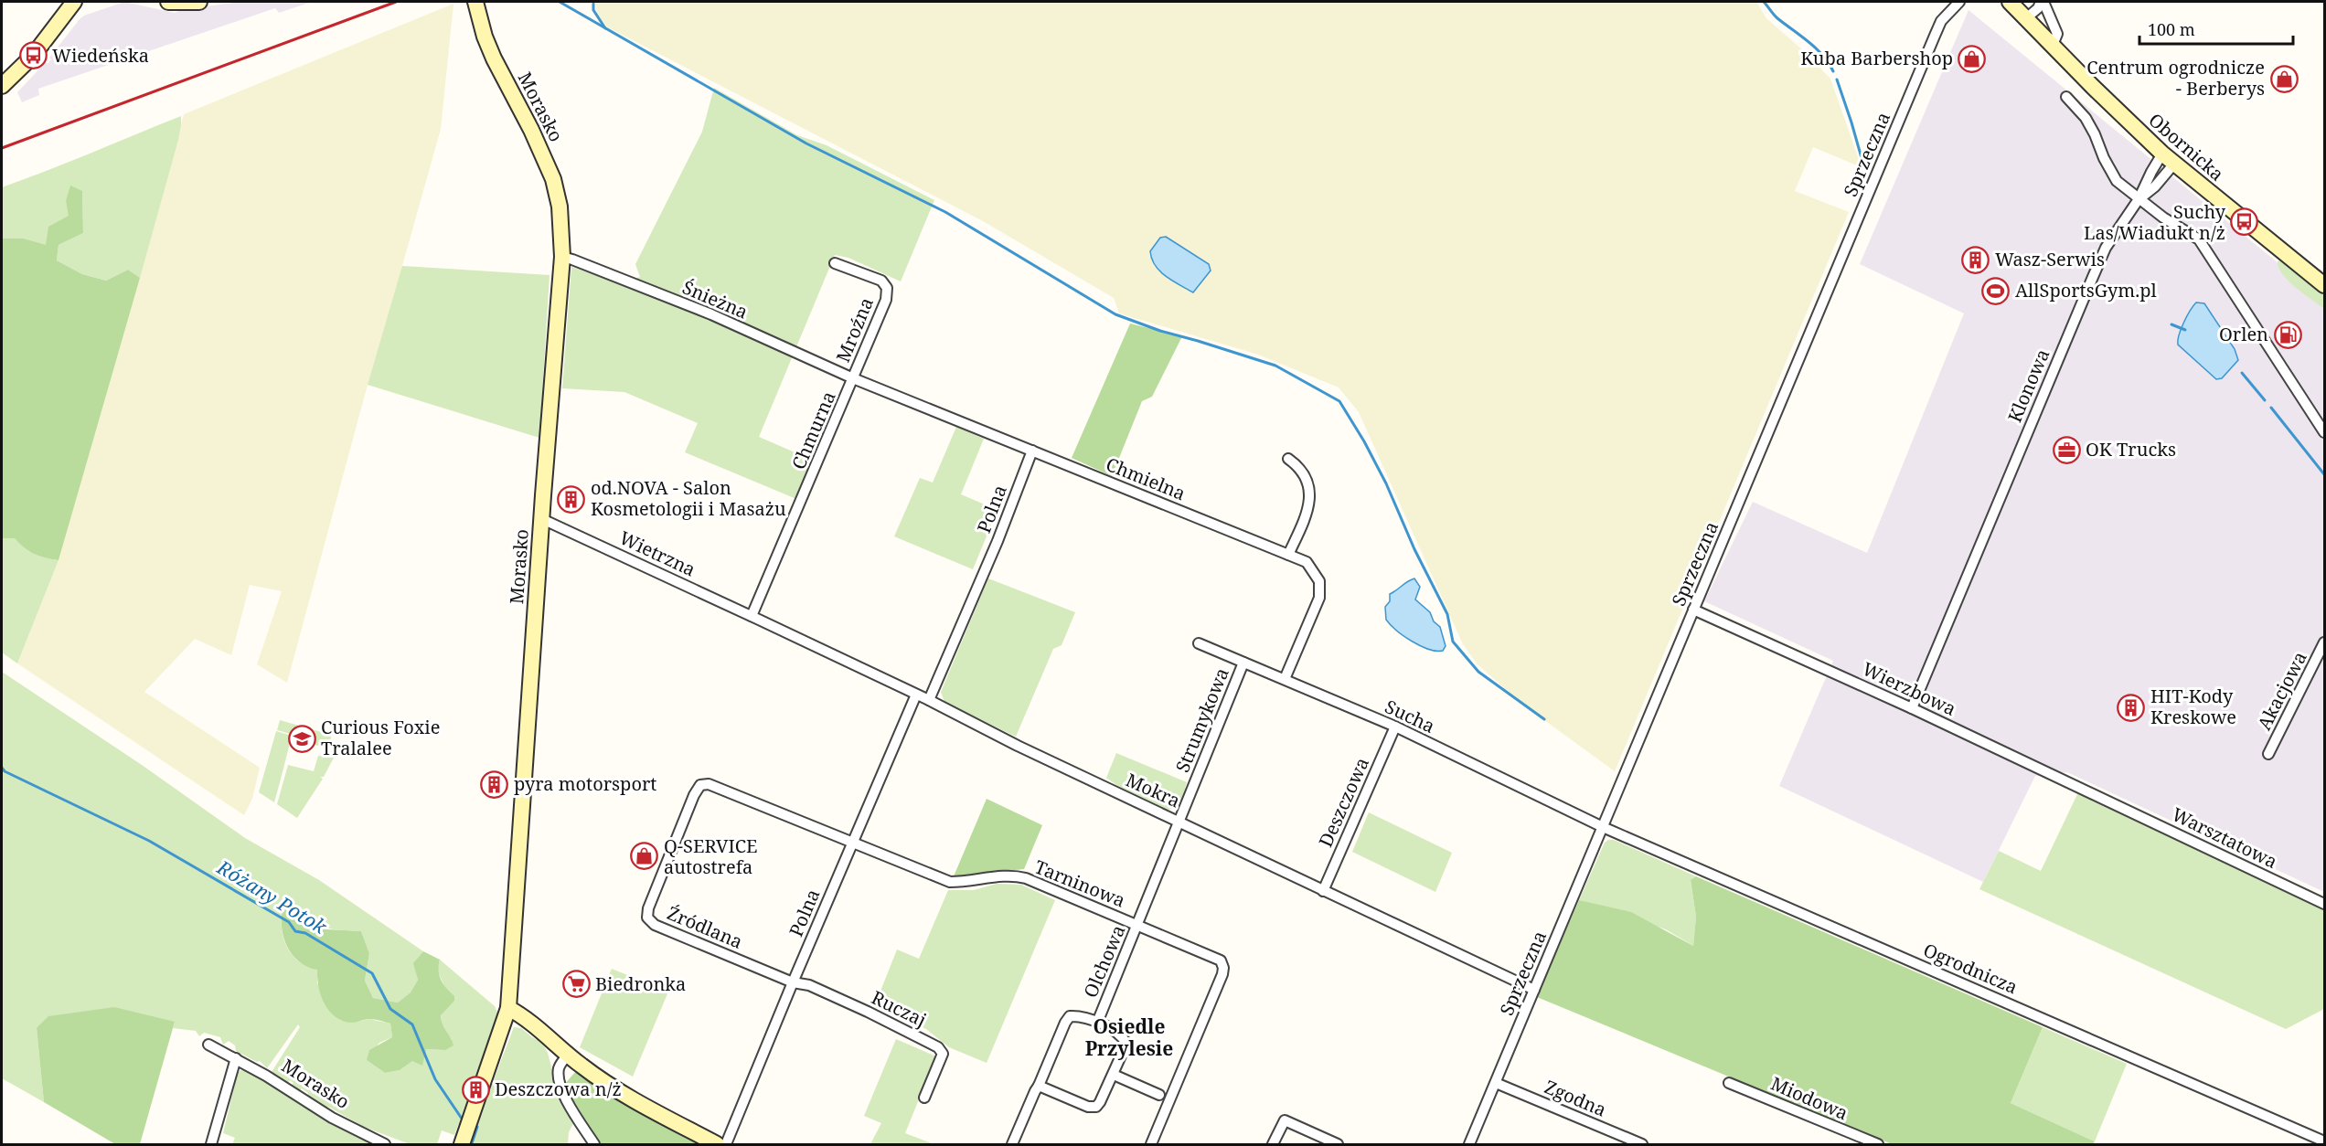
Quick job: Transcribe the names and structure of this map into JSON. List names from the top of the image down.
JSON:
{
  "streets": {
    "street": [
      "Morasko",
      "Obornicka",
      "Sprzeczna",
      "Śnieżna",
      "Mroźna",
      "Klonowa",
      "Chmurna",
      "Chmielna",
      "Polna",
      "Wietrzna",
      "Wierzbowa",
      "Akacjowa",
      "Sucha",
      "Strumykowa",
      "Mokra",
      "Deszczowa",
      "Warsztatowa",
      "Tarninowa",
      "Źródlana",
      "Olchowa",
      "Ogrodnicza",
      "Ruczaj",
      "Zgodna",
      "Miodowa"
    ]
  },
  "crossings": [
    ["Morasko", "Śnieżna"],
    ["Morasko", "Wietrzna"],
    ["Sprzeczna", "Wierzbowa"],
    ["Sprzeczna", "Sucha"],
    ["Sprzeczna", "Mokra"],
    ["Sprzeczna", "Ogrodnicza"],
    ["Sprzeczna", "Zgodna"],
    ["Śnieżna", "Mroźna"],
    ["Śnieżna", "Chmurna"],
    ["Śnieżna", "Chmielna"],
    ["Mroźna", "Chmurna"],
    ["Mroźna", "Chmielna"],
    ["Klonowa", "Wierzbowa"],
    ["Chmurna", "Chmielna"],
    ["Chmurna", "Wietrzna"],
    ["Chmurna", "Mokra"],
    ["Chmielna", "Polna"],
    ["Chmielna", "Sucha"],
    ["Polna", "Mokra"],
    ["Polna", "Tarninowa"],
    ["Polna", "Źródlana"],
    ["Polna", "Ruczaj"],
    ["Wietrzna", "Mokra"],
    ["Wierzbowa", "Warsztatowa"],
    ["Sucha", "Strumykowa"],
    ["Sucha", "Deszczowa"],
    ["Sucha", "Ogrodnicza"],
    ["Strumykowa", "Mokra"],
    ["Strumykowa", "Olchowa"],
    ["Mokra", "Deszczowa"],
    ["Mokra", "Olchowa"],
    ["Tarninowa", "Źródlana"],
    ["Tarninowa", "Olchowa"],
    ["Źródlana", "Ruczaj"]
  ],
  "districts": ["Osiedle Przylesie"],
  "water": ["Różany Potok"],
  "places": {
    "bus stop": ["Wiedeńska", "Suchy Las/Wiadukt n/ż"],
    "shop": ["Kuba Barbershop", "Centrum ogrodnicze - Berberys", "Q-SERVICE autostrefa"],
    "building": [
      "Wasz-Serwis",
      "od.NOVA - Salon Kosmetologii i Masażu",
      "HIT-Kody Kreskowe",
      "pyra motorsport",
      "Deszczowa n/ż"
    ],
    "sports": ["AllSportsGym.pl"],
    "fuel station": ["Orlen"],
    "office": ["OK Trucks"],
    "school or university": ["Curious Foxie Tralalee"],
    "supermarket": ["Biedronka"]
  },
  "scale_bar": "100 m"
}
